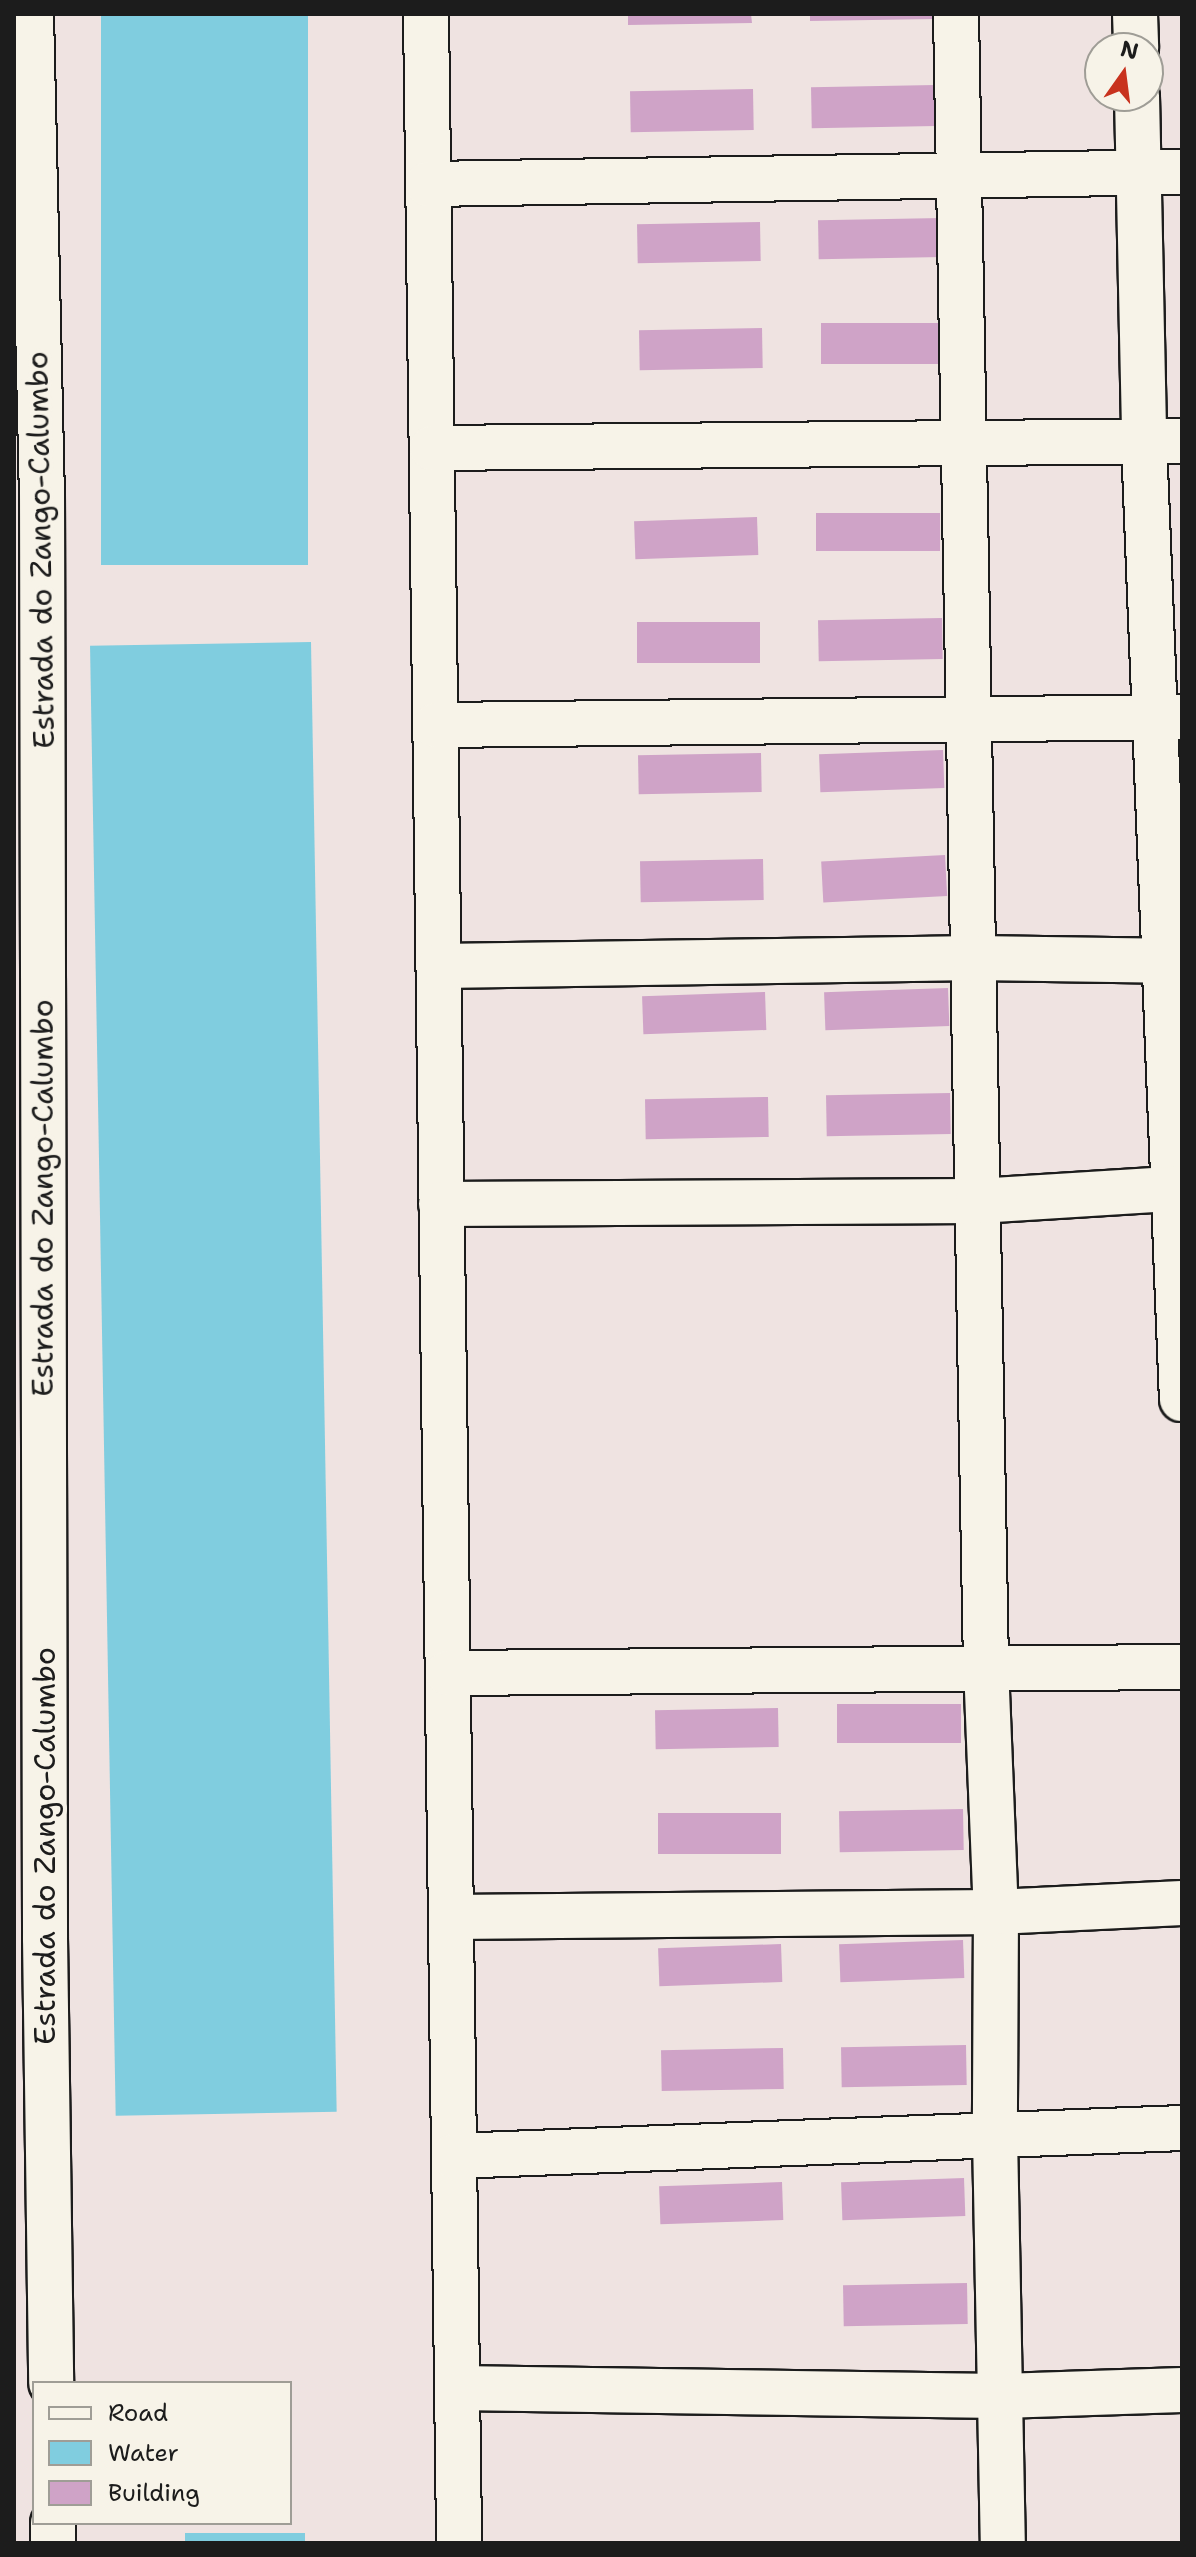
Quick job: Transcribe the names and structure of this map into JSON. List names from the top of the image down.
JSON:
{
  "streets": {
    "street": ["Estrada do Zango-Calumbo"]
  },
  "legend": ["Road", "Water", "Building"],
  "north": "top"
}
